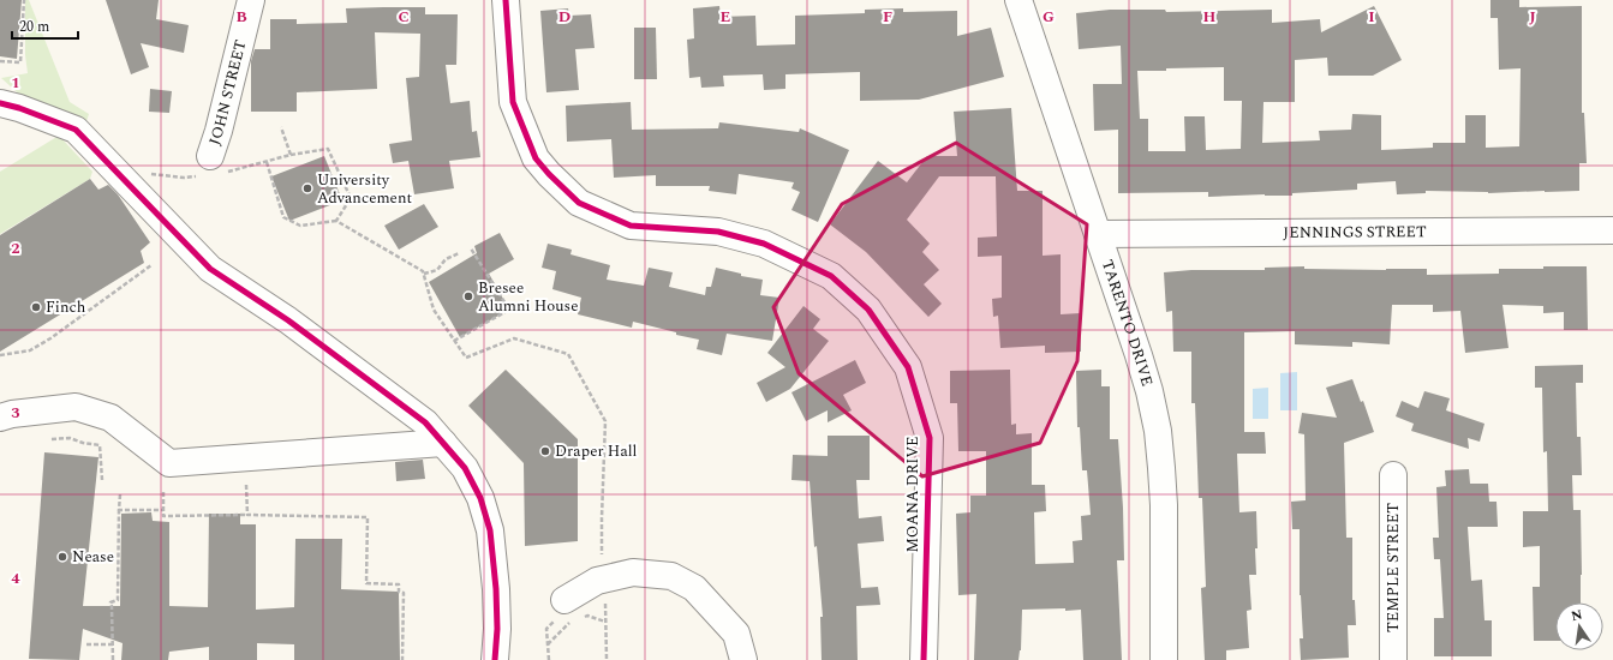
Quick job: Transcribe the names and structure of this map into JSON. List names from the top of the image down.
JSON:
{
  "streets": {
    "street": [
      "JOHN STREET",
      "JENNINGS STREET",
      "TARENTO DRIVE",
      "MOANA DRIVE",
      "TEMPLE STREET"
    ]
  },
  "crossings": [
    ["JENNINGS STREET", "TARENTO DRIVE"]
  ],
  "places": [
    "University Advancement",
    "Bresee Alumni House",
    "Finch",
    "Draper Hall",
    "Nease"
  ],
  "scale_bar": "20 m",
  "north": "top",
  "grid": {
    "columns": [
      "B",
      "C",
      "D",
      "E",
      "F",
      "G",
      "H",
      "I",
      "J"
    ],
    "rows": [
      "1",
      "2",
      "3",
      "4"
    ]
  }
}
